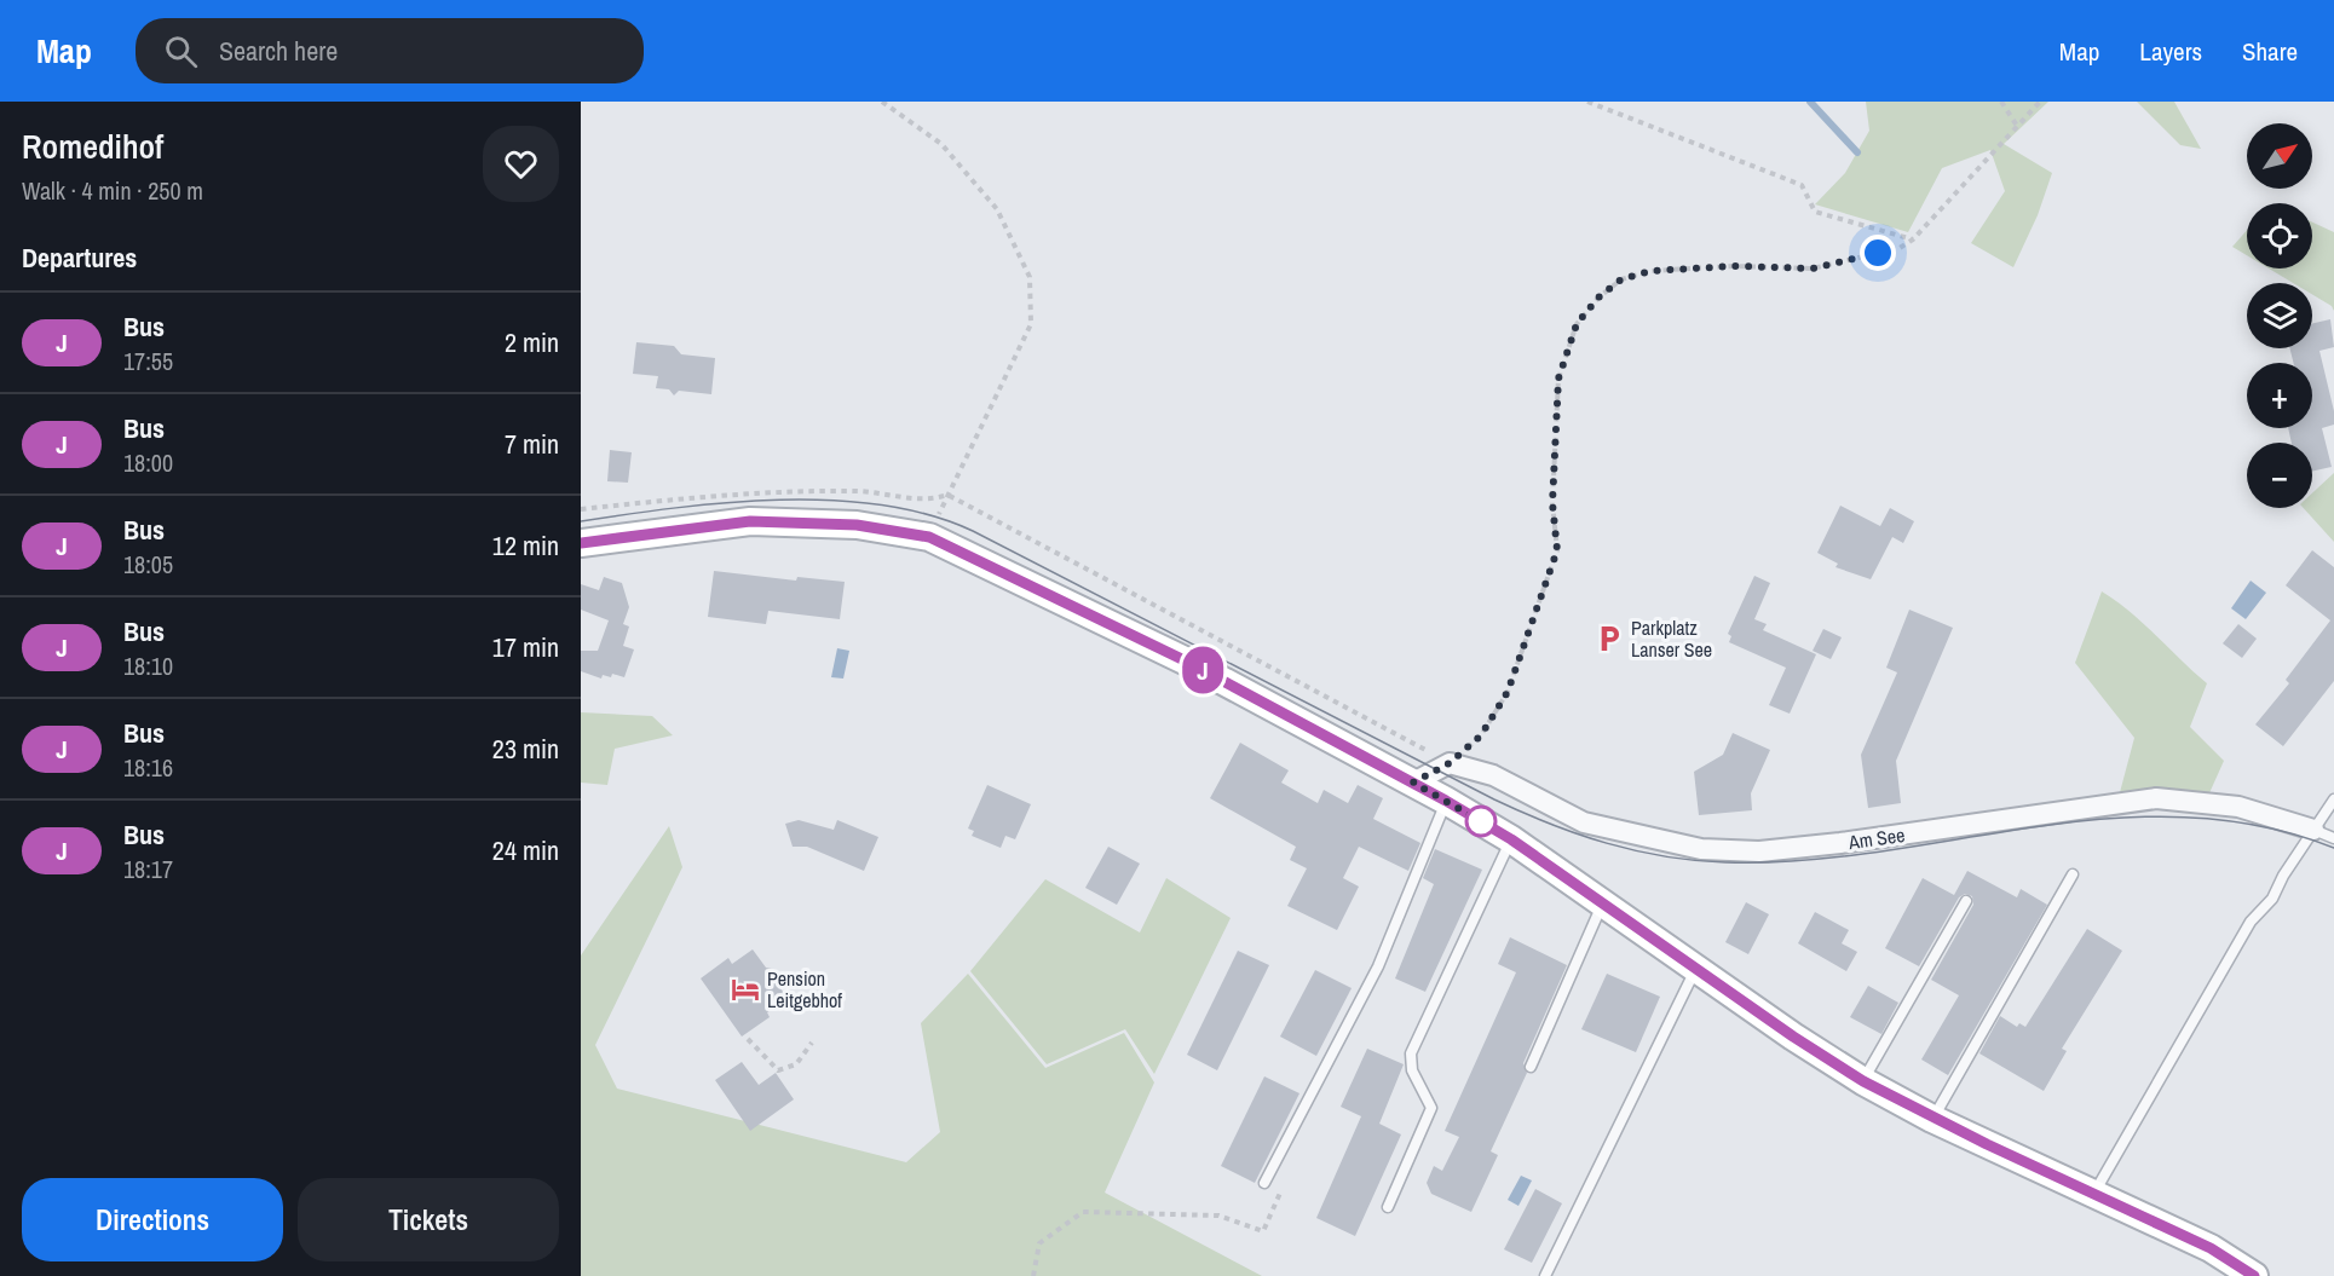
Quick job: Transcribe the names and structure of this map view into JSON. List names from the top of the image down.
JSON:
{
  "streets": {
    "street": ["Am See"]
  },
  "places": {
    "parking": ["Parkplatz Lanser See"],
    "hotel": ["Pension Leitgebhof"]
  },
  "lines": ["bus line J"],
  "north": "top right",
  "page": {
    "header": "Map",
    "search": "Search here",
    "nav": ["Map", "Layers", "Share"],
    "heading": [
      ["Romedihof", "Walk · 4 min · 250 m"],
      "Departures"
    ],
    "on_map": "J",
    "map_buttons": ["+", "−"],
    "list": [
      {
        "mark": "J",
        "name": "Bus",
        "note": "17:55",
        "value": "2 min"
      },
      {
        "mark": "J",
        "name": "Bus",
        "note": "18:00",
        "value": "7 min"
      },
      {
        "mark": "J",
        "name": "Bus",
        "note": "18:05",
        "value": "12 min"
      },
      {
        "mark": "J",
        "name": "Bus",
        "note": "18:10",
        "value": "17 min"
      },
      {
        "mark": "J",
        "name": "Bus",
        "note": "18:16",
        "value": "23 min"
      },
      {
        "mark": "J",
        "name": "Bus",
        "note": "18:17",
        "value": "24 min"
      }
    ],
    "buttons": ["Directions", "Tickets"]
  }
}
